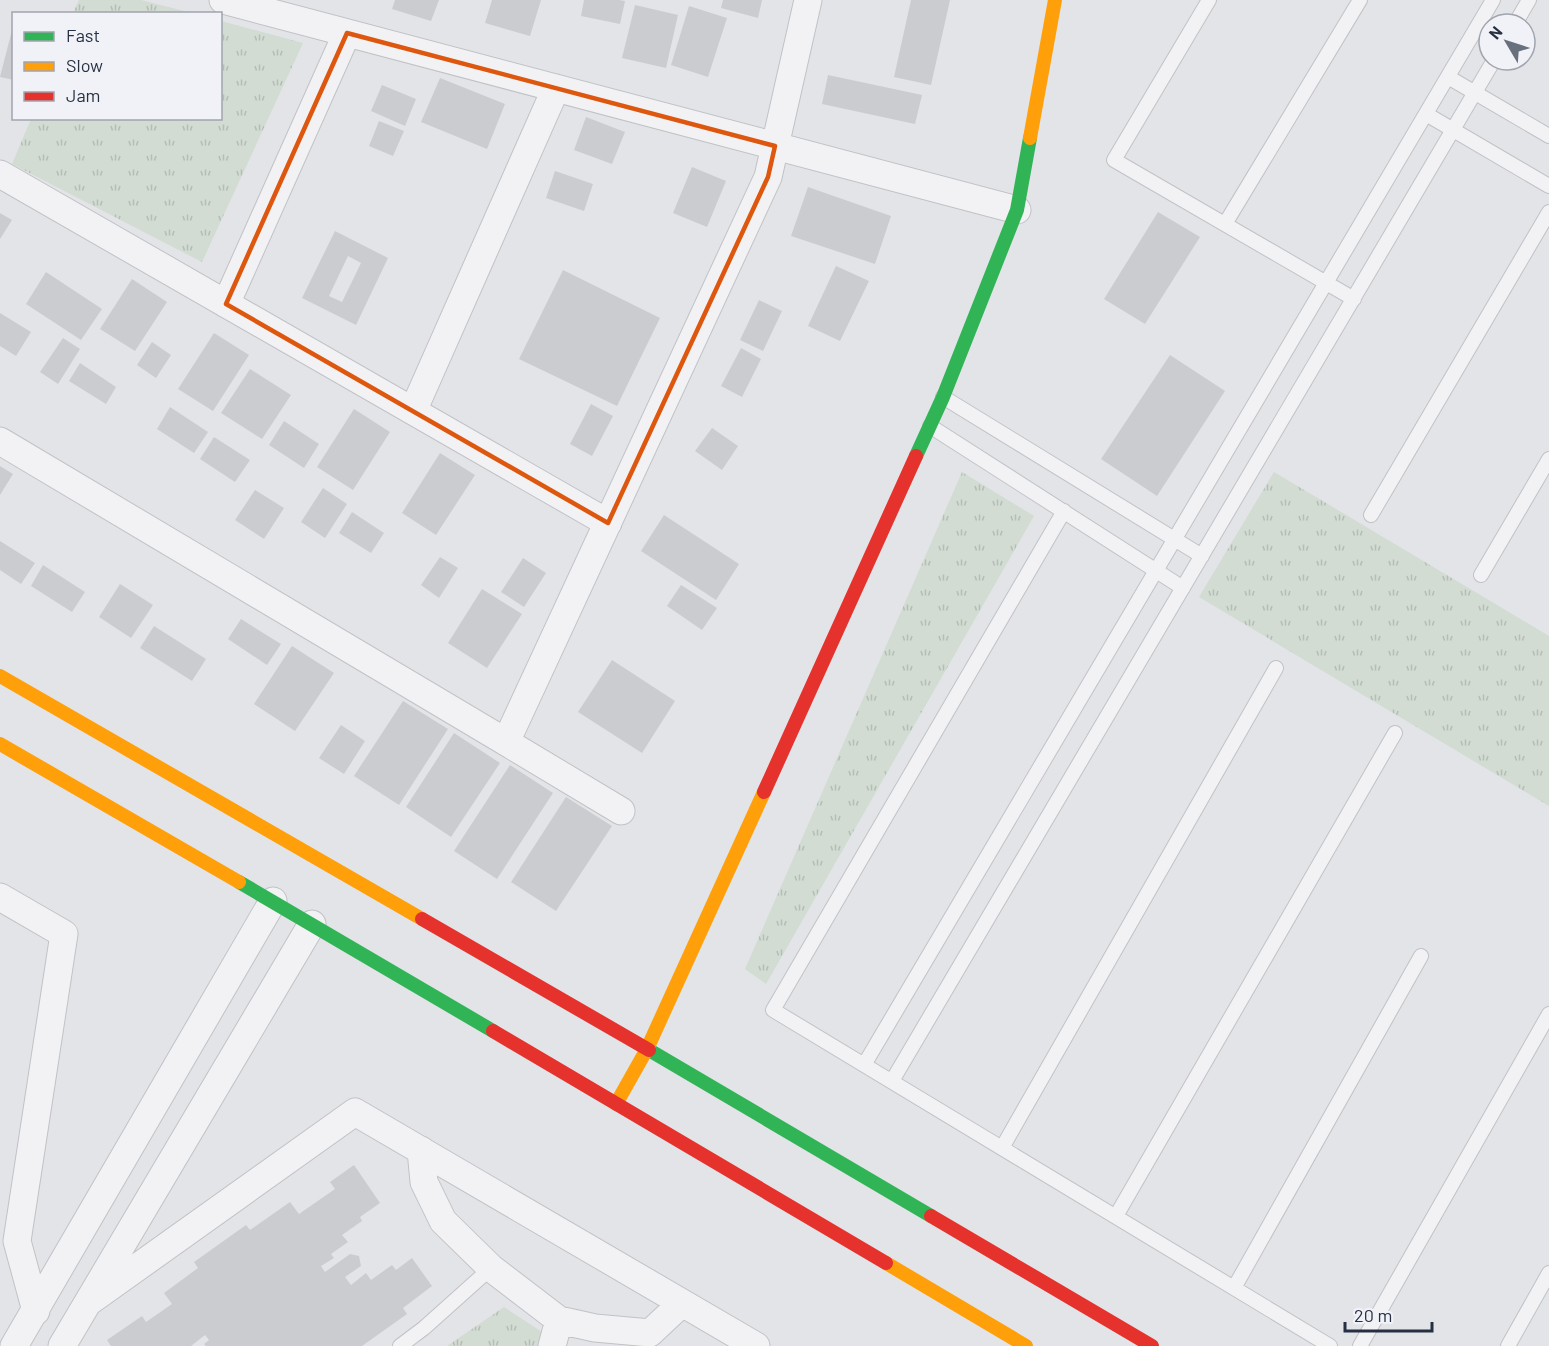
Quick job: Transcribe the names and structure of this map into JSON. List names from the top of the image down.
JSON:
{
  "legend": ["Fast", "Slow", "Jam"],
  "scale_bar": "20 m",
  "north": "top left"
}
